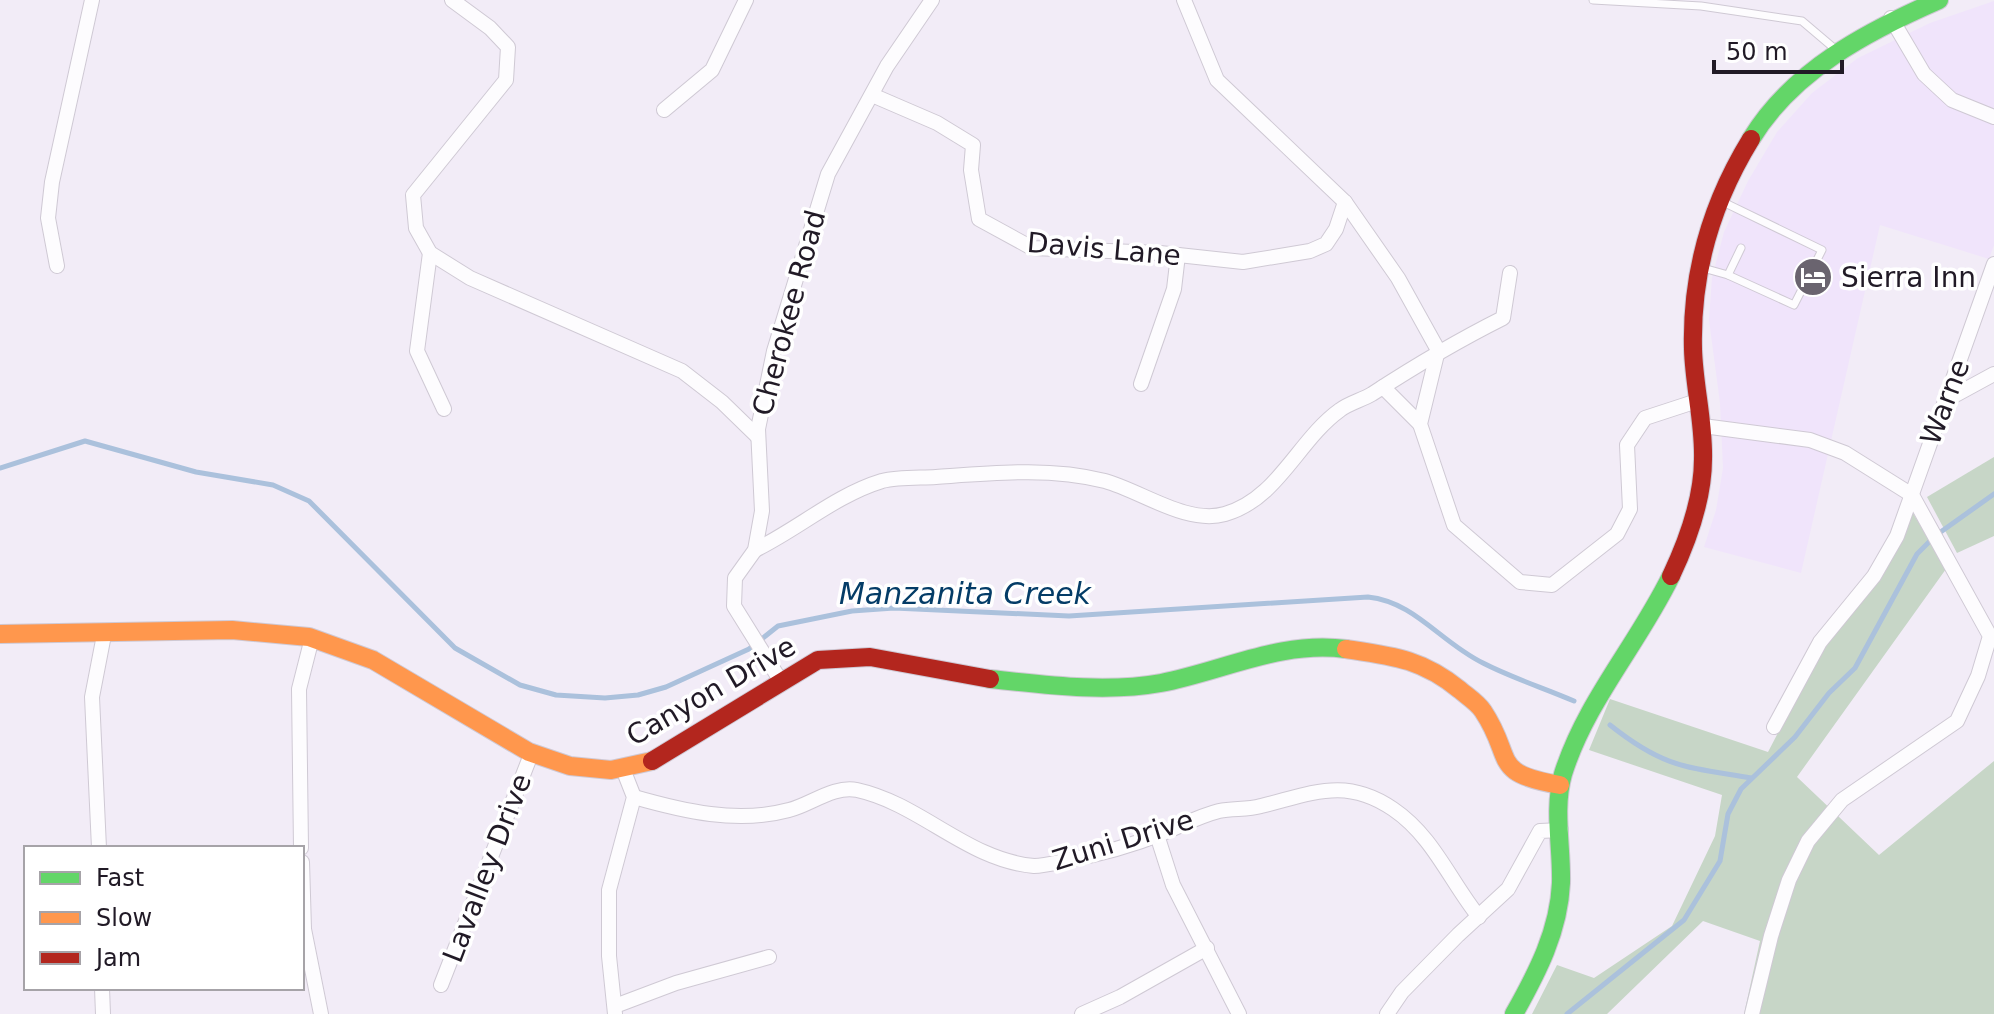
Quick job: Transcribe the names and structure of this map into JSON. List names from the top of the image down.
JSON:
{
  "streets": {
    "street": [
      "Davis Lane",
      "Cherokee Road",
      "Warne",
      "Canyon Drive",
      "Zuni Drive",
      "Lavalley Drive"
    ]
  },
  "crossings": [
    ["Davis Lane", "Cherokee Road"],
    ["Cherokee Road", "Canyon Drive"],
    ["Canyon Drive", "Lavalley Drive"]
  ],
  "water": ["Manzanita Creek"],
  "places": {
    "hotel": ["Sierra Inn"]
  },
  "legend": ["Fast", "Slow", "Jam"],
  "scale_bar": "50 m"
}
